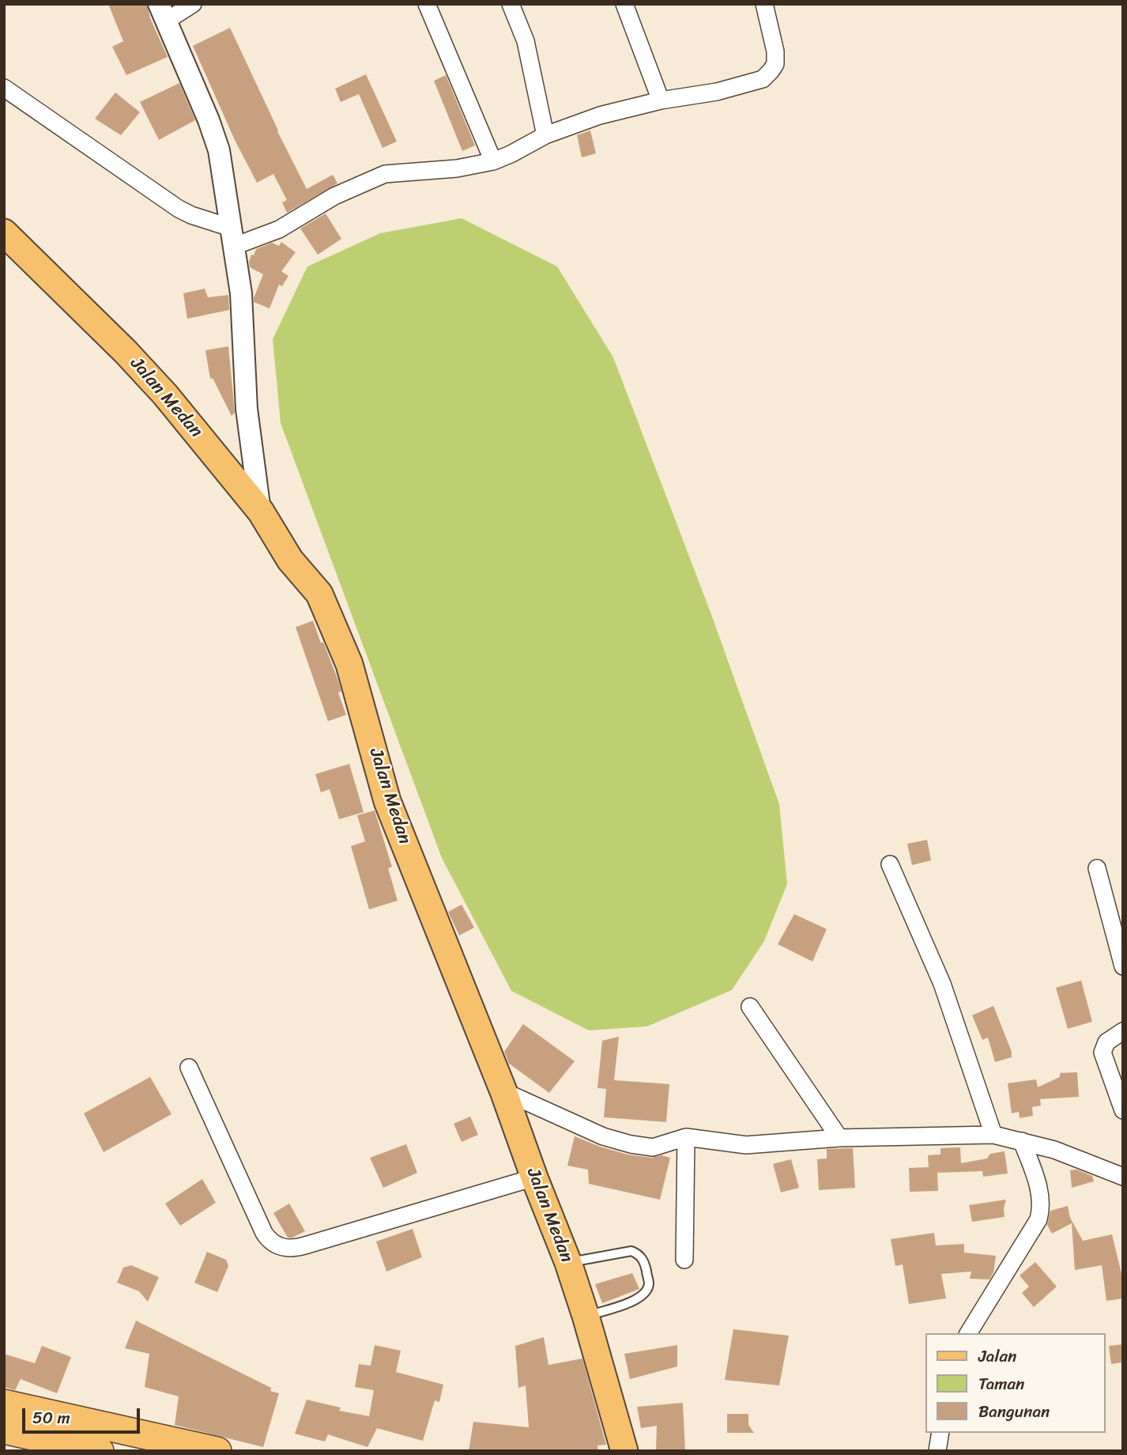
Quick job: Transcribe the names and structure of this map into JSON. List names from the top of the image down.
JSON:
{
  "streets": {
    "main road": ["Jalan Medan"]
  },
  "legend": ["Jalan", "Taman", "Bangunan"],
  "scale_bar": "50 m"
}
